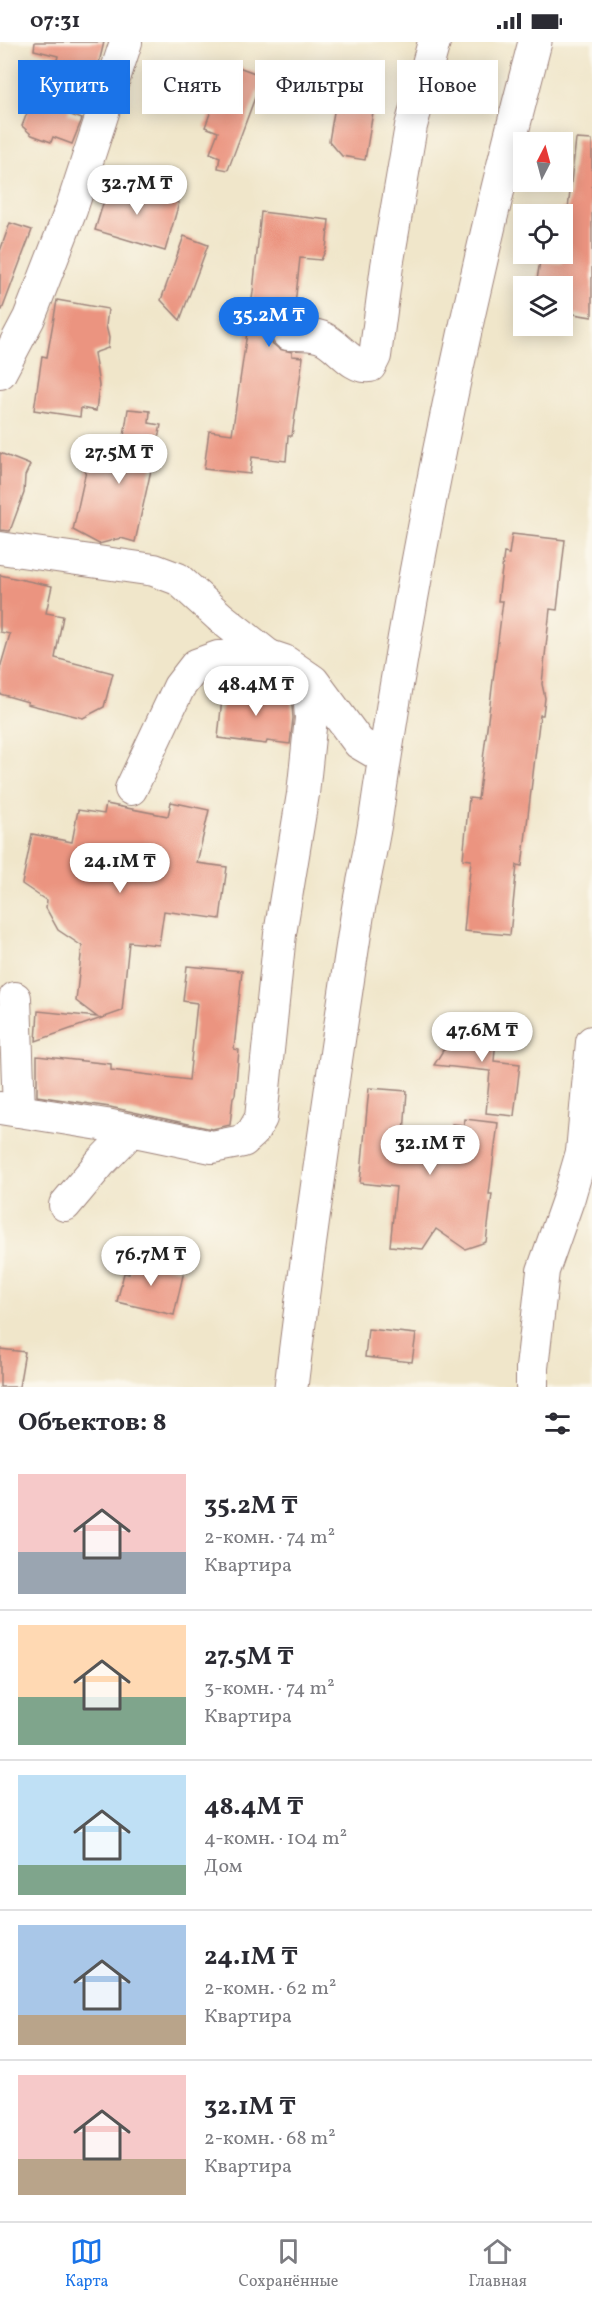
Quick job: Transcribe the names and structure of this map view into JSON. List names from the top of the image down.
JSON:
{
  "north": "top",
  "page": {
    "status": "07:31",
    "chip": [
      "Купить",
      "Снять",
      "Фильтры",
      "Новое"
    ],
    "price": [
      "32.7M ₸",
      "35.2M ₸",
      "27.5M ₸",
      "48.4M ₸",
      "24.1M ₸",
      "47.6M ₸",
      "32.1M ₸",
      "76.7M ₸"
    ],
    "heading": "Объектов: 8",
    "list": [
      {
        "name": "35.2M ₸",
        "note": "2-комн. · 74 m² · Квартира"
      },
      {
        "name": "27.5M ₸",
        "note": "3-комн. · 74 m² · Квартира"
      },
      {
        "name": "48.4M ₸",
        "note": "4-комн. · 104 m² · Дом"
      },
      {
        "name": "24.1M ₸",
        "note": "2-комн. · 62 m² · Квартира"
      },
      {
        "name": "32.1M ₸",
        "note": "2-комн. · 68 m² · Квартира"
      }
    ],
    "tabs": ["Карта", "Сохранённые", "Главная"]
  }
}
